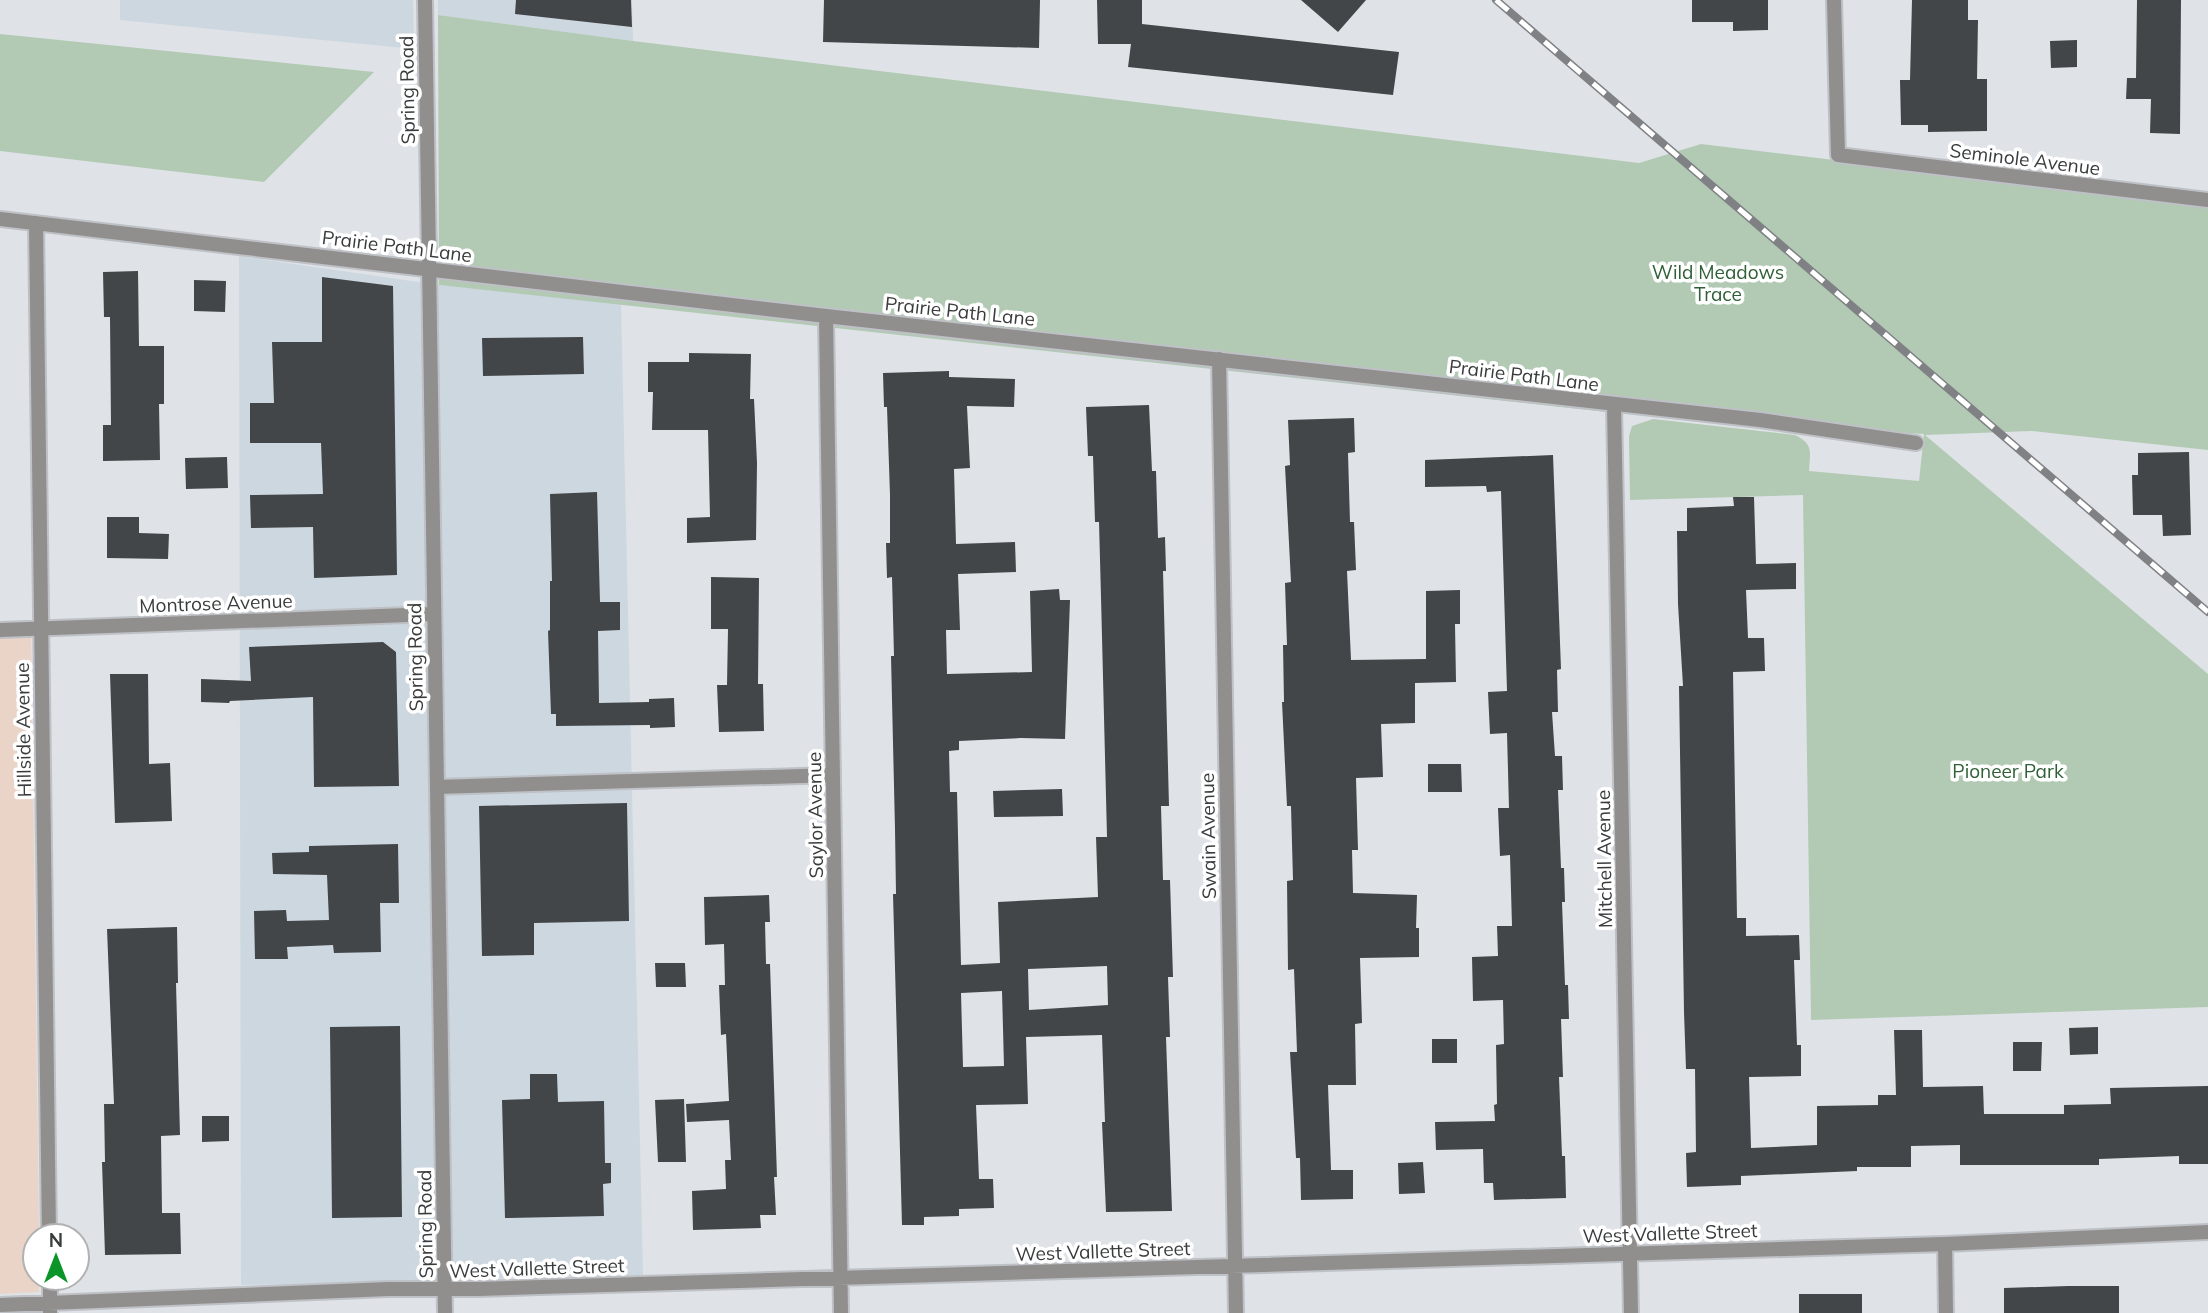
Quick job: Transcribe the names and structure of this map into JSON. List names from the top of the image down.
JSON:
{
  "streets": {
    "street": [
      "Spring Road",
      "Seminole Avenue",
      "Prairie Path Lane",
      "Montrose Avenue",
      "Hillside Avenue",
      "Saylor Avenue",
      "Swain Avenue",
      "Mitchell Avenue",
      "West Vallette Street"
    ]
  },
  "crossings": [
    ["Spring Road", "Prairie Path Lane"],
    ["Spring Road", "Montrose Avenue"],
    ["Spring Road", "West Vallette Street"],
    ["Prairie Path Lane", "Hillside Avenue"],
    ["Prairie Path Lane", "Saylor Avenue"],
    ["Prairie Path Lane", "Swain Avenue"],
    ["Prairie Path Lane", "Mitchell Avenue"],
    ["Montrose Avenue", "Hillside Avenue"],
    ["Saylor Avenue", "West Vallette Street"],
    ["Swain Avenue", "West Vallette Street"],
    ["Mitchell Avenue", "West Vallette Street"]
  ],
  "parks": ["Wild Meadows Trace", "Pioneer Park"],
  "north": "top"
}
